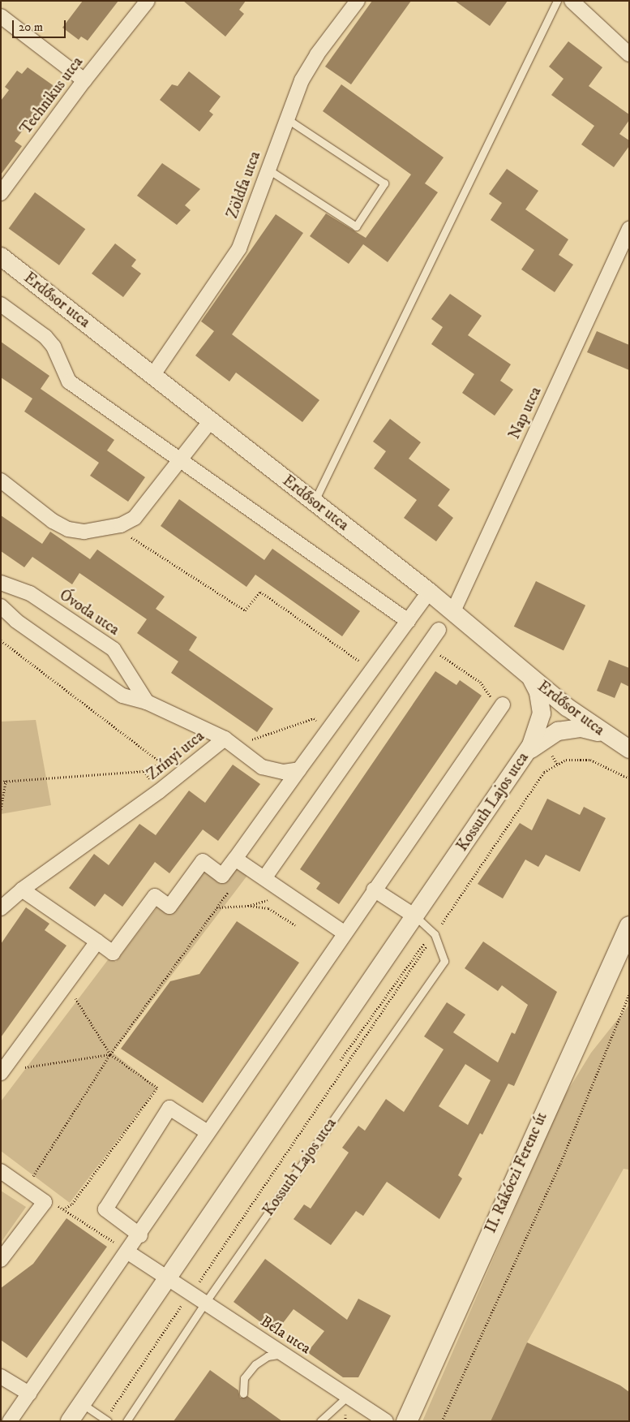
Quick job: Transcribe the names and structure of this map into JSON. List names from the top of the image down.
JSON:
{
  "streets": {
    "main road": ["II. Rákóczi Ferenc út"],
    "street": [
      "Technikus utca",
      "Zöldfa utca",
      "Erdősor utca",
      "Nap utca",
      "Óvoda utca",
      "Zrínyi utca",
      "Kossuth Lajos utca",
      "Béla utca"
    ]
  },
  "crossings": [
    ["Zöldfa utca", "Erdősor utca"],
    ["Erdősor utca", "Nap utca"],
    ["Erdősor utca", "Kossuth Lajos utca"],
    ["Kossuth Lajos utca", "Béla utca"]
  ],
  "scale_bar": "20 m"
}
